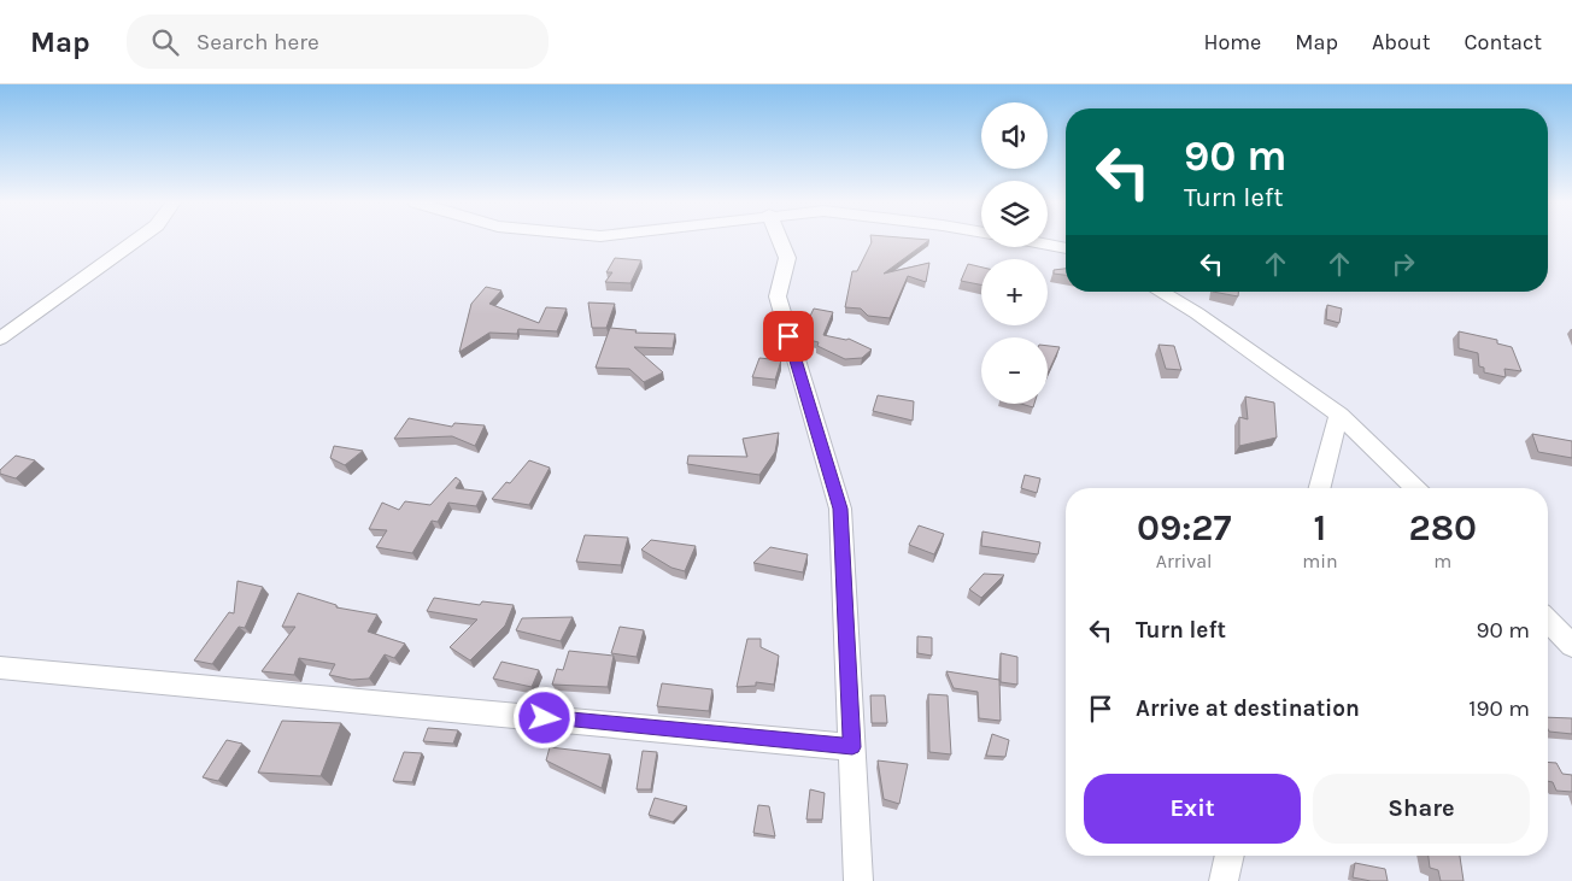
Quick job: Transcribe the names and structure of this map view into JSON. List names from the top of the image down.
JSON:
{
  "page": {
    "header": "Map",
    "search": "Search here",
    "nav": [
      "Home",
      "Map",
      "About",
      "Contact"
    ],
    "map_buttons": ["+", "−"],
    "turn": ["90 m", "Turn left"],
    "eta": [
      "09:27",
      "Arrival",
      "1",
      "min",
      "280",
      "m"
    ],
    "list": [
      {
        "name": "Turn left",
        "value": "90 m"
      },
      {
        "name": "Arrive at destination",
        "value": "190 m"
      }
    ],
    "buttons": ["Exit", "Share"]
  }
}
